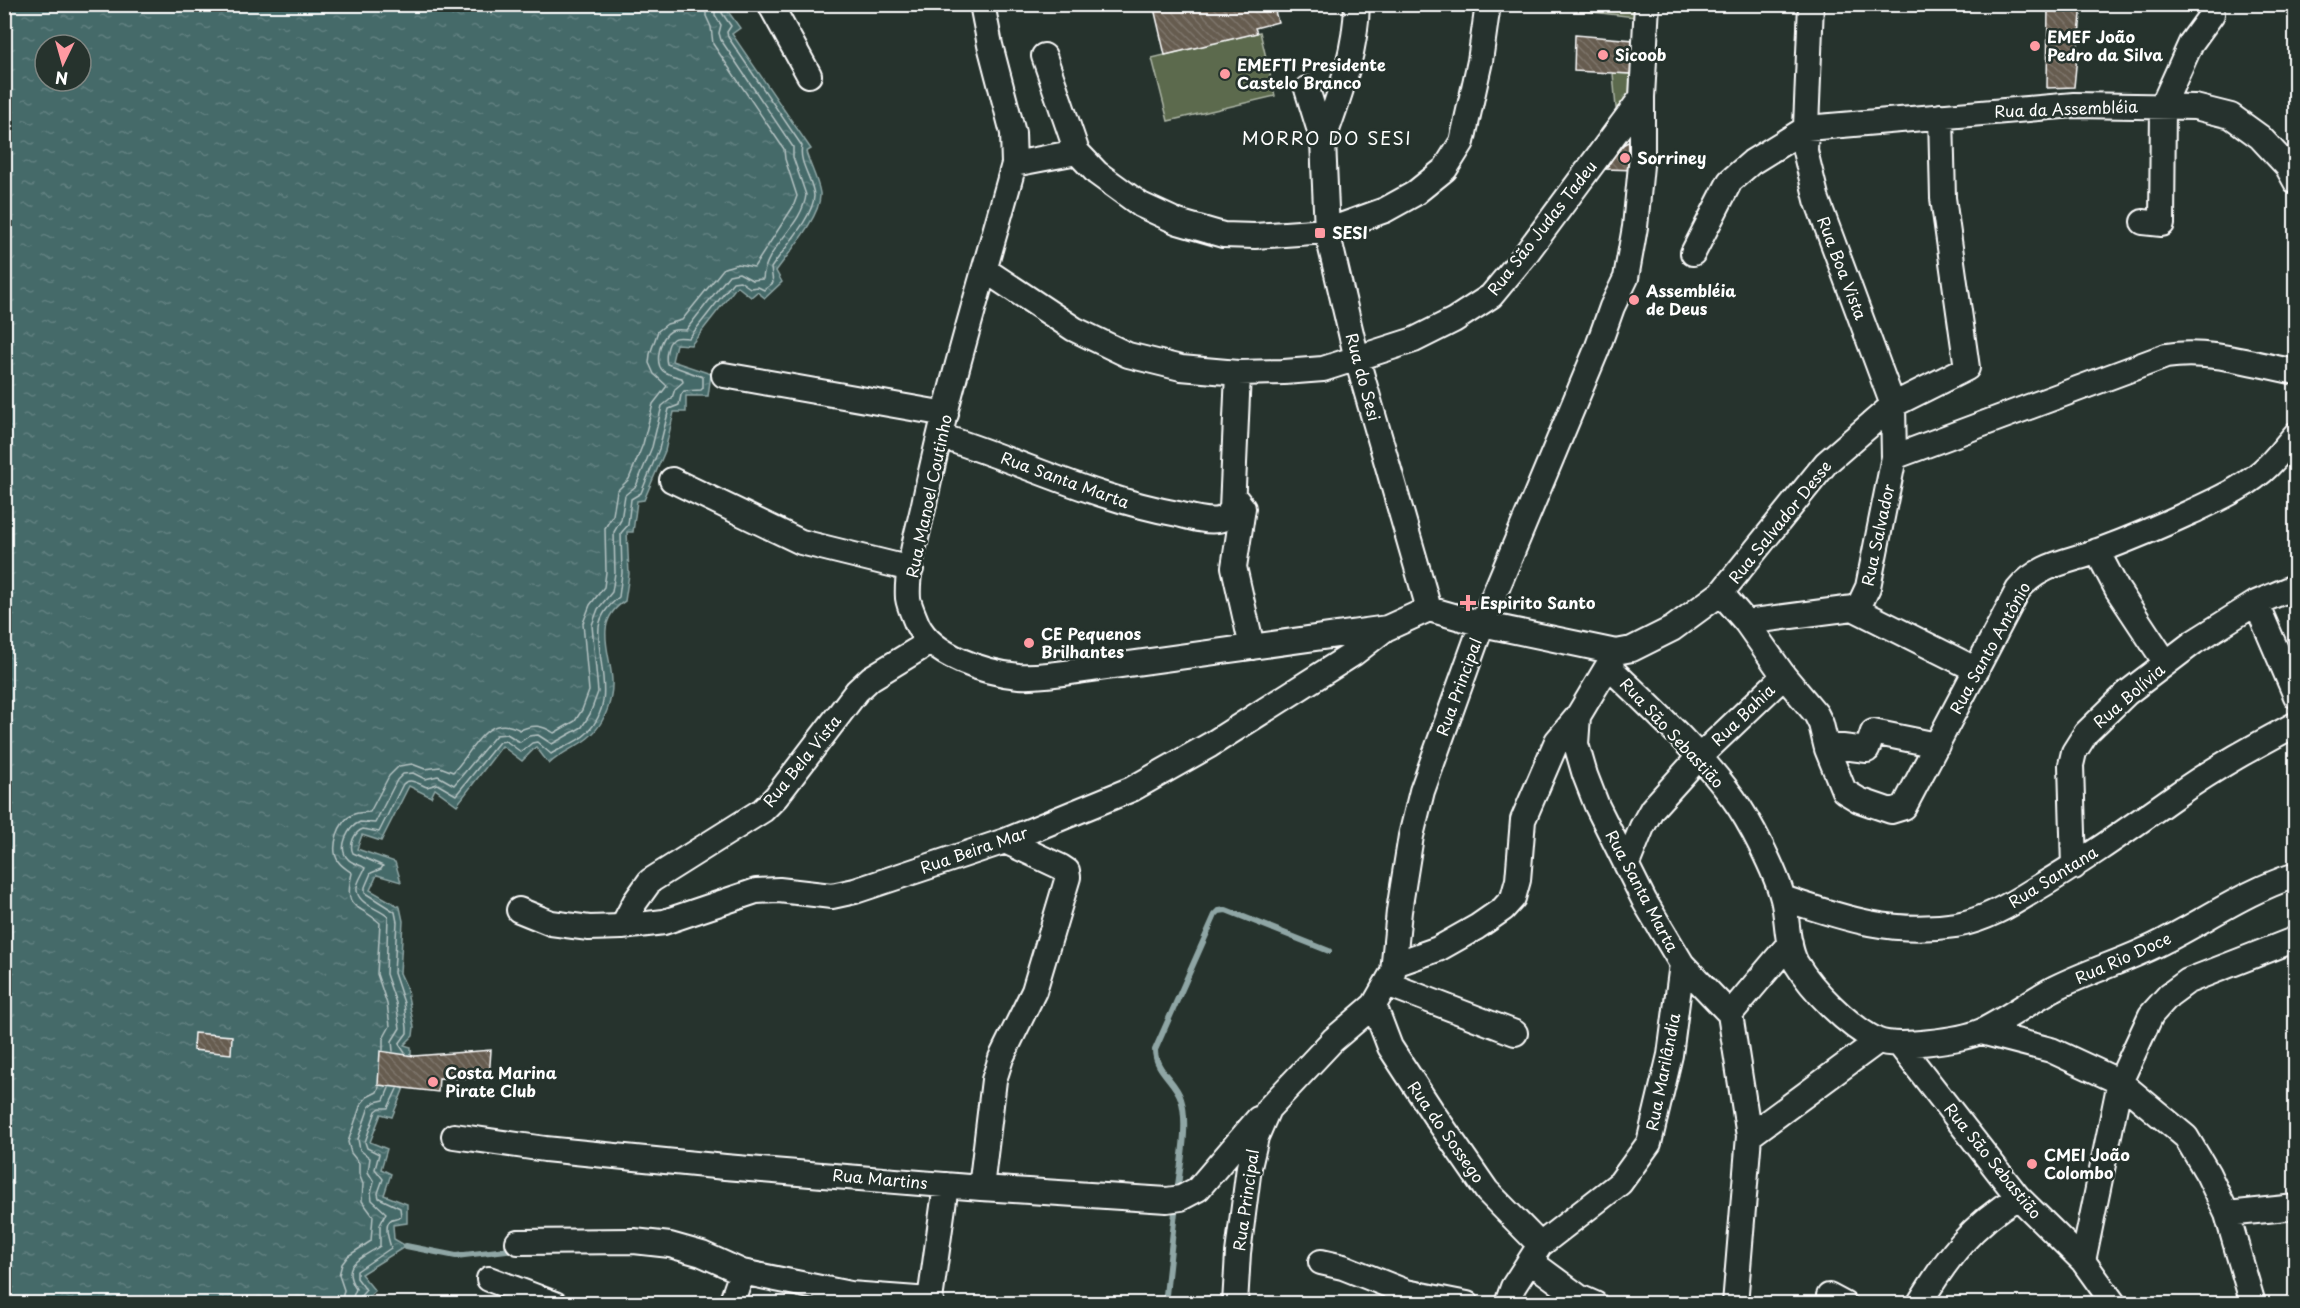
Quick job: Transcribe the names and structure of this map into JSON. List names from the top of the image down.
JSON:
{
  "streets": {
    "street": [
      "Rua da Assembléia",
      "Rua São Judas Tadeu",
      "Rua Boa Vista",
      "Rua do Sesi",
      "Rua Santa Marta",
      "Rua Manoel Coutinho",
      "Rua Salvador Desse",
      "Rua Salvador",
      "Rua Santo Antônio",
      "Rua Principal",
      "Rua Bolívia",
      "Rua Bahia",
      "Rua São Sebastião",
      "Rua Bela Vista",
      "Rua Beira Mar",
      "Rua Santana",
      "Rua Rio Doce",
      "Rua Marilândia",
      "Rua do Sossego",
      "Rua Martins"
    ]
  },
  "crossings": [
    ["Rua da Assembléia", "Rua Boa Vista"],
    ["Rua da Assembléia", "Rua Salvador Desse"],
    ["Rua São Judas Tadeu", "Rua do Sesi"],
    ["Rua São Judas Tadeu", "Rua Santa Marta"],
    ["Rua São Judas Tadeu", "Rua Manoel Coutinho"],
    ["Rua São Judas Tadeu", "Rua Principal"],
    ["Rua Boa Vista", "Rua Salvador Desse"],
    ["Rua do Sesi", "Rua Manoel Coutinho"],
    ["Rua Santa Marta", "Rua Manoel Coutinho"],
    ["Rua Santa Marta", "Rua Salvador Desse"],
    ["Rua Santa Marta", "Rua Bahia"],
    ["Rua Santa Marta", "Rua São Sebastião"],
    ["Rua Santa Marta", "Rua Marilândia"],
    ["Rua Manoel Coutinho", "Rua Bela Vista"],
    ["Rua Manoel Coutinho", "Rua Beira Mar"],
    ["Rua Salvador Desse", "Rua São Sebastião"],
    ["Rua Santo Antônio", "Rua Bahia"],
    ["Rua Principal", "Rua do Sossego"],
    ["Rua Principal", "Rua Martins"],
    ["Rua Bolívia", "Rua Santana"],
    ["Rua Bahia", "Rua São Sebastião"],
    ["Rua São Sebastião", "Rua Santana"],
    ["Rua São Sebastião", "Rua Rio Doce"],
    ["Rua Bela Vista", "Rua Beira Mar"],
    ["Rua Marilândia", "Rua do Sossego"]
  ],
  "districts": ["MORRO DO SESI"],
  "places": {
    "other": [
      "EMEF João Pedro da Silva",
      "Sicoob",
      "EMEFTI Presidente Castelo Branco",
      "Sorriney",
      "Assembléia de Deus",
      "CE Pequenos Brilhantes",
      "Costa Marina Pirate Club",
      "CMEI João Colombo"
    ],
    "transit": ["SESI"],
    "health": ["Espirito Santo"]
  },
  "north": "bottom"
}
